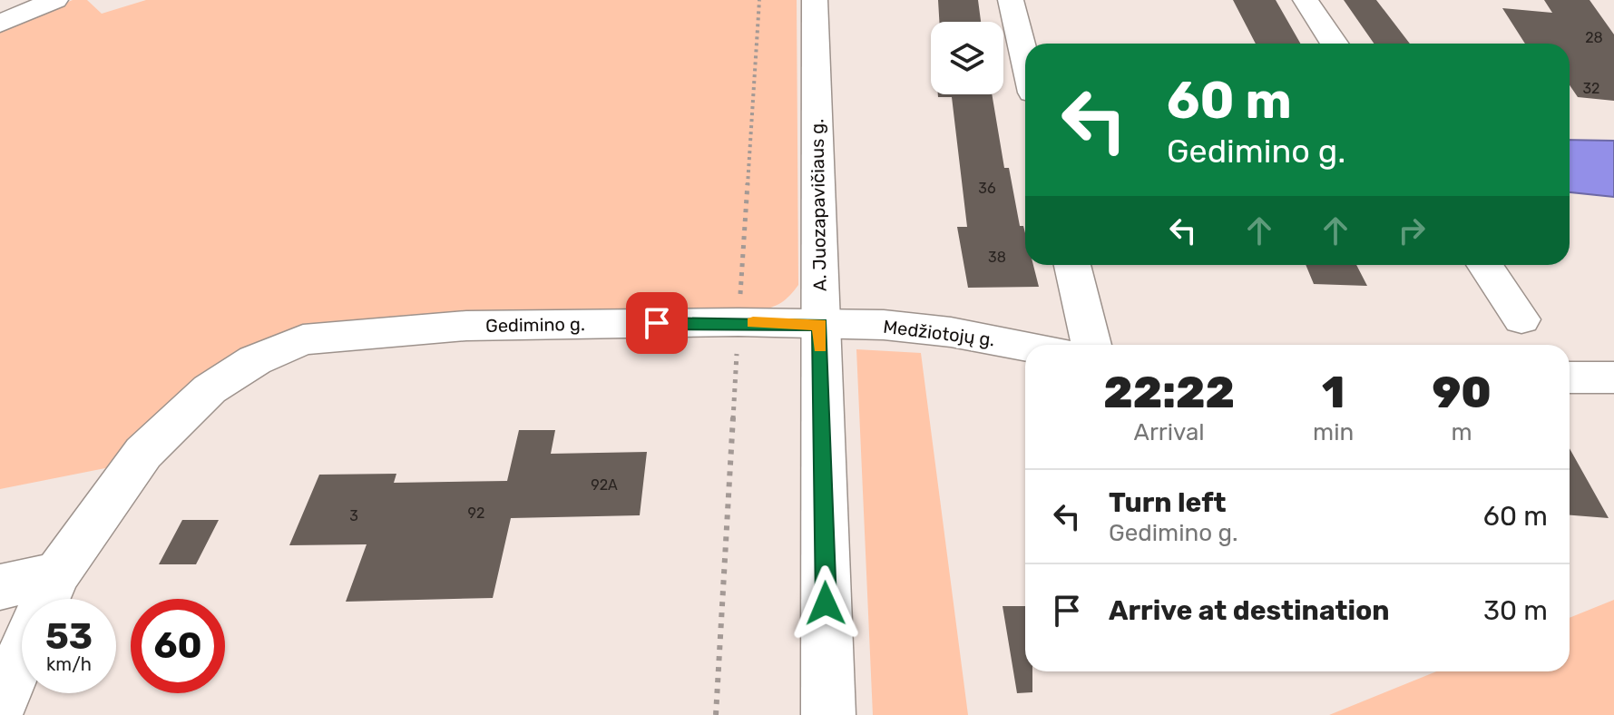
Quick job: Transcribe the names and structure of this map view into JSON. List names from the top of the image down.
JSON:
{
  "streets": {
    "street": ["A. Juozapavičiaus g.", "Gedimino g.", "Medžiotojų g."]
  },
  "crossings": [
    ["A. Juozapavičiaus g.", "Gedimino g."],
    ["A. Juozapavičiaus g.", "Medžiotojų g."],
    ["Gedimino g.", "Medžiotojų g."]
  ],
  "house_numbers": [
    "28",
    "32",
    "36",
    "38",
    "92A",
    "92",
    "3"
  ],
  "page": {
    "turn": ["60 m", "Gedimino g."],
    "eta": [
      "22:22",
      "Arrival",
      "1",
      "min",
      "90",
      "m"
    ],
    "list": [
      {
        "name": "Turn left",
        "note": "Gedimino g.",
        "value": "60 m"
      },
      {
        "name": "Arrive at destination",
        "value": "30 m"
      }
    ],
    "speed": "53 km/h",
    "limit": "60"
  }
}
